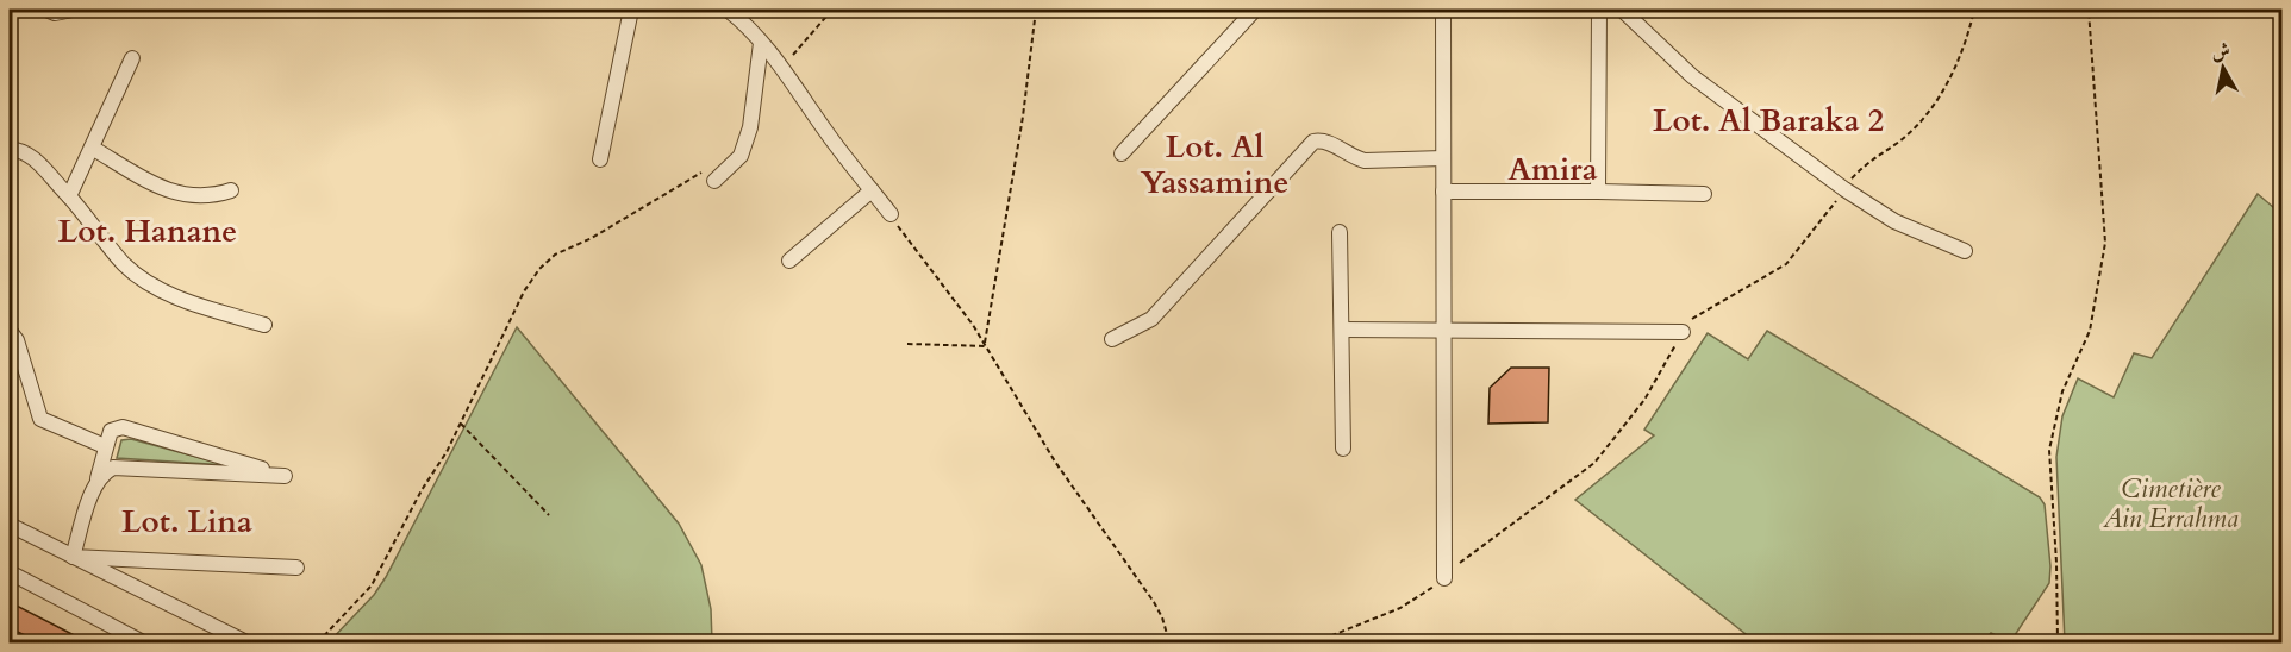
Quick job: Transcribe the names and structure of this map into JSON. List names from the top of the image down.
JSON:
{
  "districts": [
    "Lot. Al Baraka 2",
    "Lot. Al Yassamine",
    "Amira",
    "Lot. Hanane",
    "Lot. Lina"
  ],
  "parks": ["Cimetière Ain Errahma"],
  "north": "top"
}
